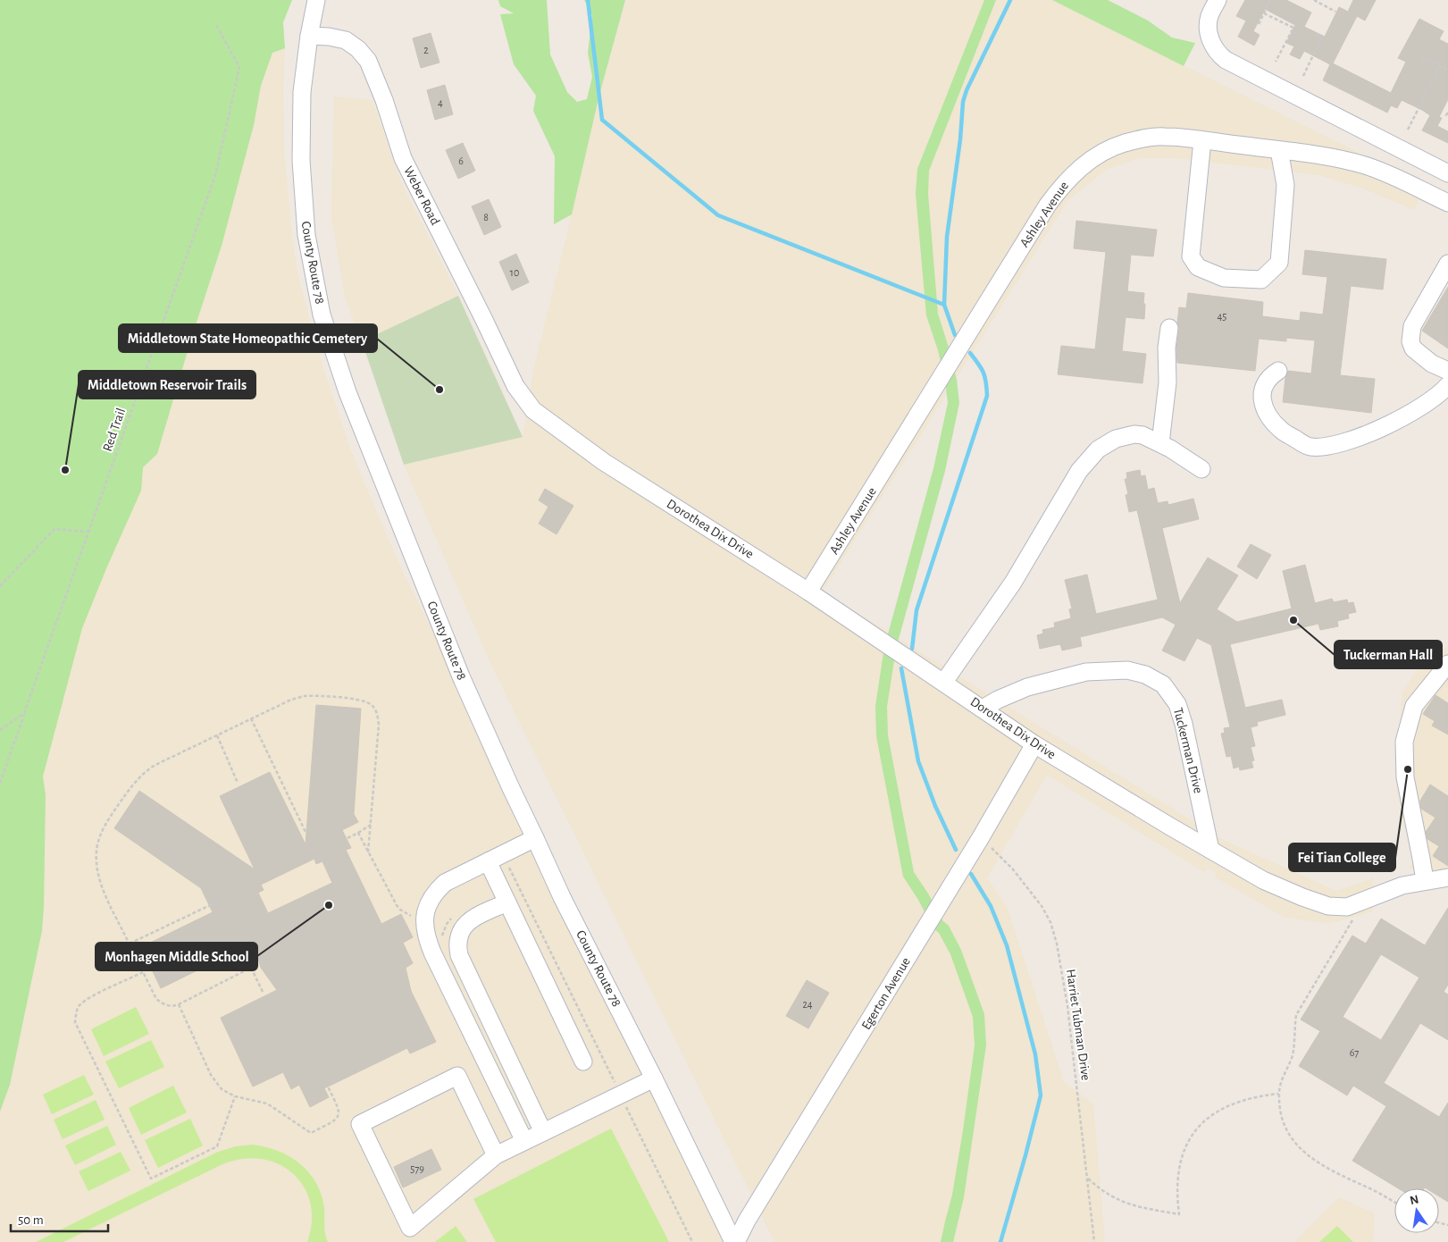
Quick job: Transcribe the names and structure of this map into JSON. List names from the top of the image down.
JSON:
{
  "streets": {
    "street": [
      "Weber Road",
      "Ashley Avenue",
      "County Route 78",
      "Dorothea Dix Drive",
      "Tuckerman Drive",
      "Egerton Avenue"
    ],
    "path": ["Red Trail", "Harriet Tubman Drive"]
  },
  "crossings": [
    ["Weber Road", "County Route 78"],
    ["Weber Road", "Dorothea Dix Drive"],
    ["Ashley Avenue", "Dorothea Dix Drive"],
    ["County Route 78", "Egerton Avenue"],
    ["Dorothea Dix Drive", "Tuckerman Drive"],
    ["Dorothea Dix Drive", "Egerton Avenue"],
    ["Egerton Avenue", "Harriet Tubman Drive"]
  ],
  "places": [
    "Middletown State Homeopathic Cemetery",
    "Middletown Reservoir Trails",
    "Tuckerman Hall",
    "Fei Tian College",
    "Monhagen Middle School"
  ],
  "house_numbers": [
    "2",
    "4",
    "6",
    "8",
    "10",
    "45",
    "24",
    "67",
    "579"
  ],
  "scale_bar": "50 m",
  "north": "top"
}
